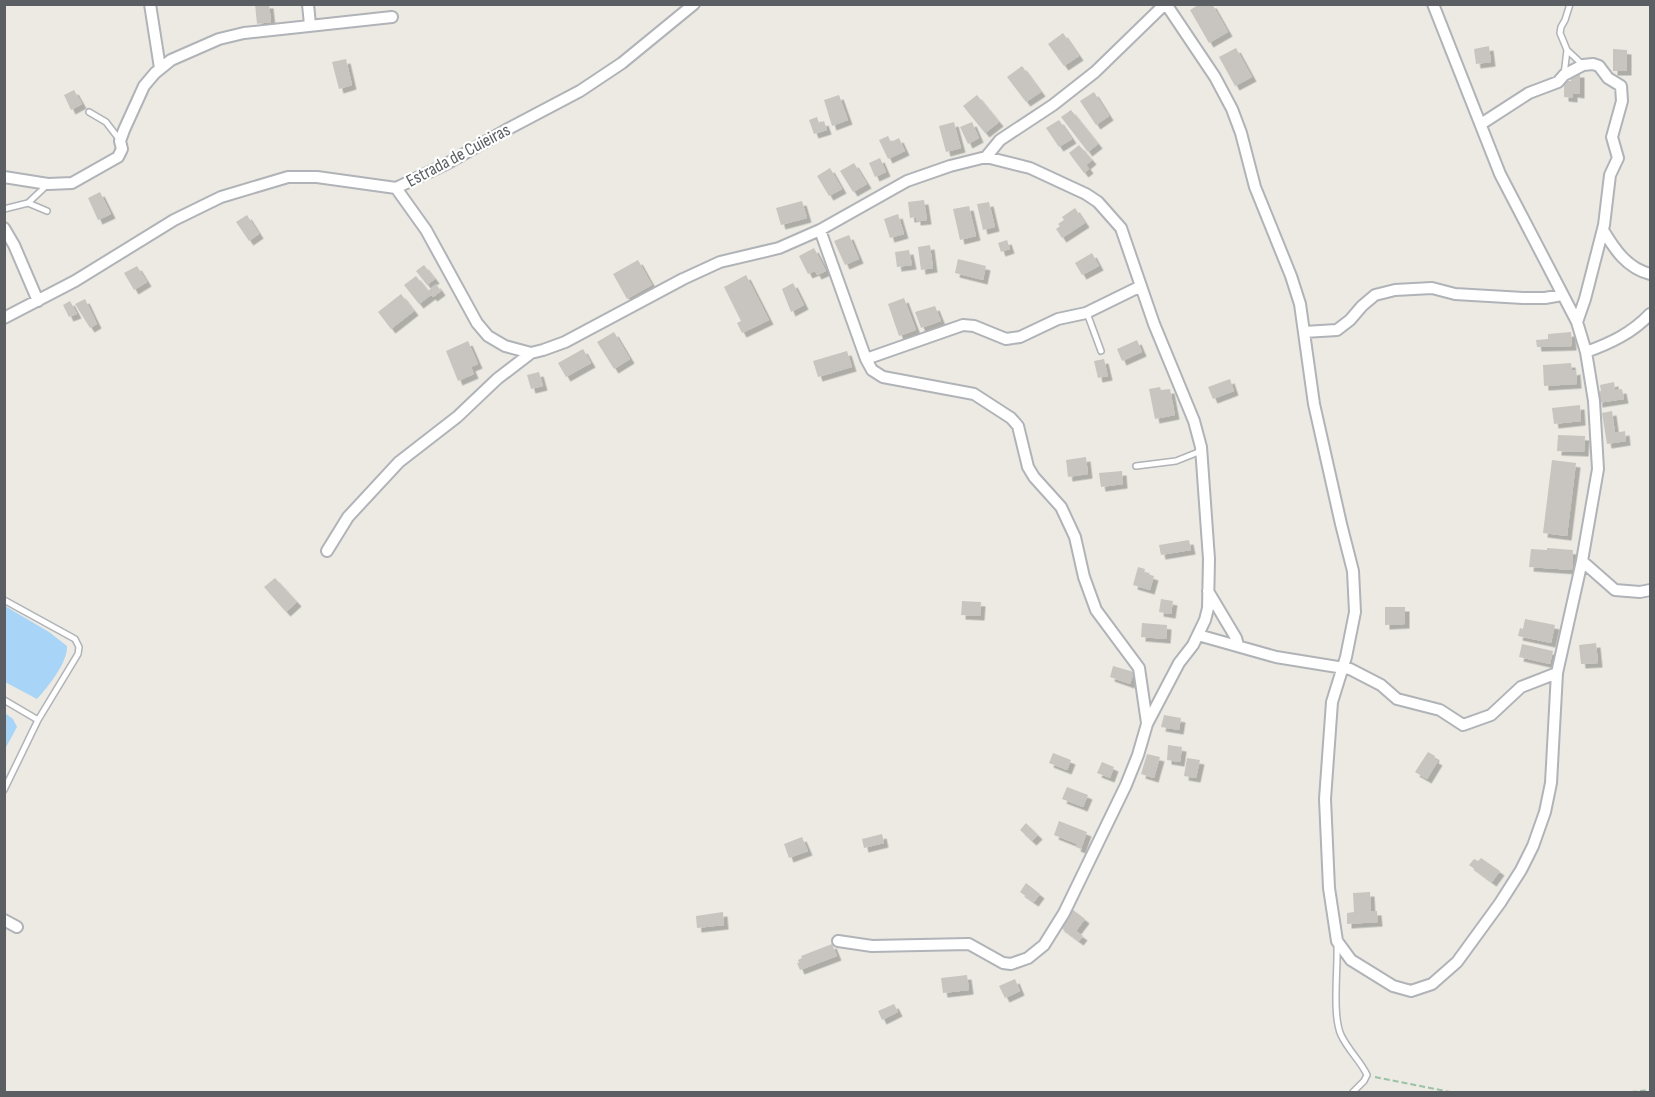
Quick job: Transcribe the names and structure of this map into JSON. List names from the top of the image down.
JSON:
{
  "streets": {
    "street": ["Estrada de Cuieiras"]
  }
}
